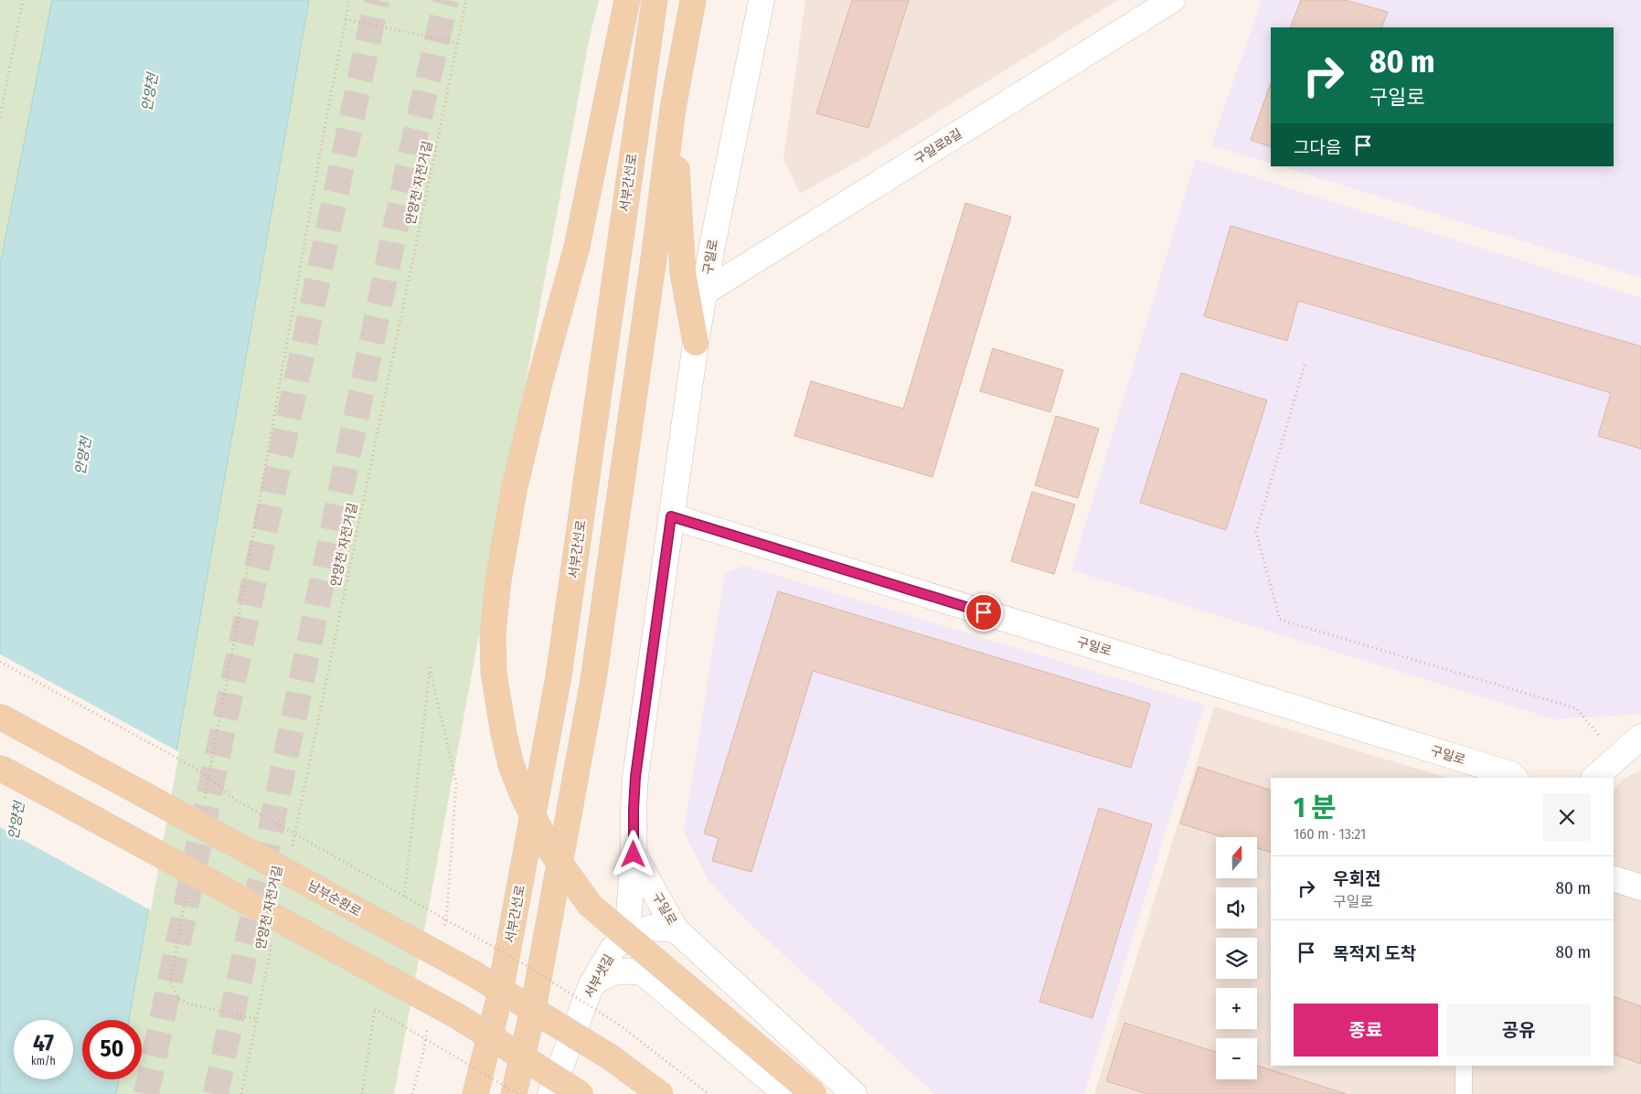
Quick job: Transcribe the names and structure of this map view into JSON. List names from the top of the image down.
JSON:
{
  "streets": {
    "main road": ["서부간선로", "남부순환로"],
    "street": ["구일로8길", "구일로", "서부샛길"],
    "path": ["안양천 자전거길"]
  },
  "crossings": [
    ["구일로8길", "구일로"],
    ["구일로", "서부샛길"]
  ],
  "water": ["안양천"],
  "north": "top",
  "page": {
    "turn": ["80 m", "구일로"],
    "then": "그다음",
    "heading": ["1 분", "160 m · 13:21"],
    "map_buttons": ["+", "−"],
    "list": [
      {
        "name": "우회전",
        "note": "구일로",
        "value": "80 m"
      },
      {
        "name": "목적지 도착",
        "value": "80 m"
      }
    ],
    "buttons": ["종료", "공유"],
    "speed": "47 km/h",
    "limit": "50"
  }
}
